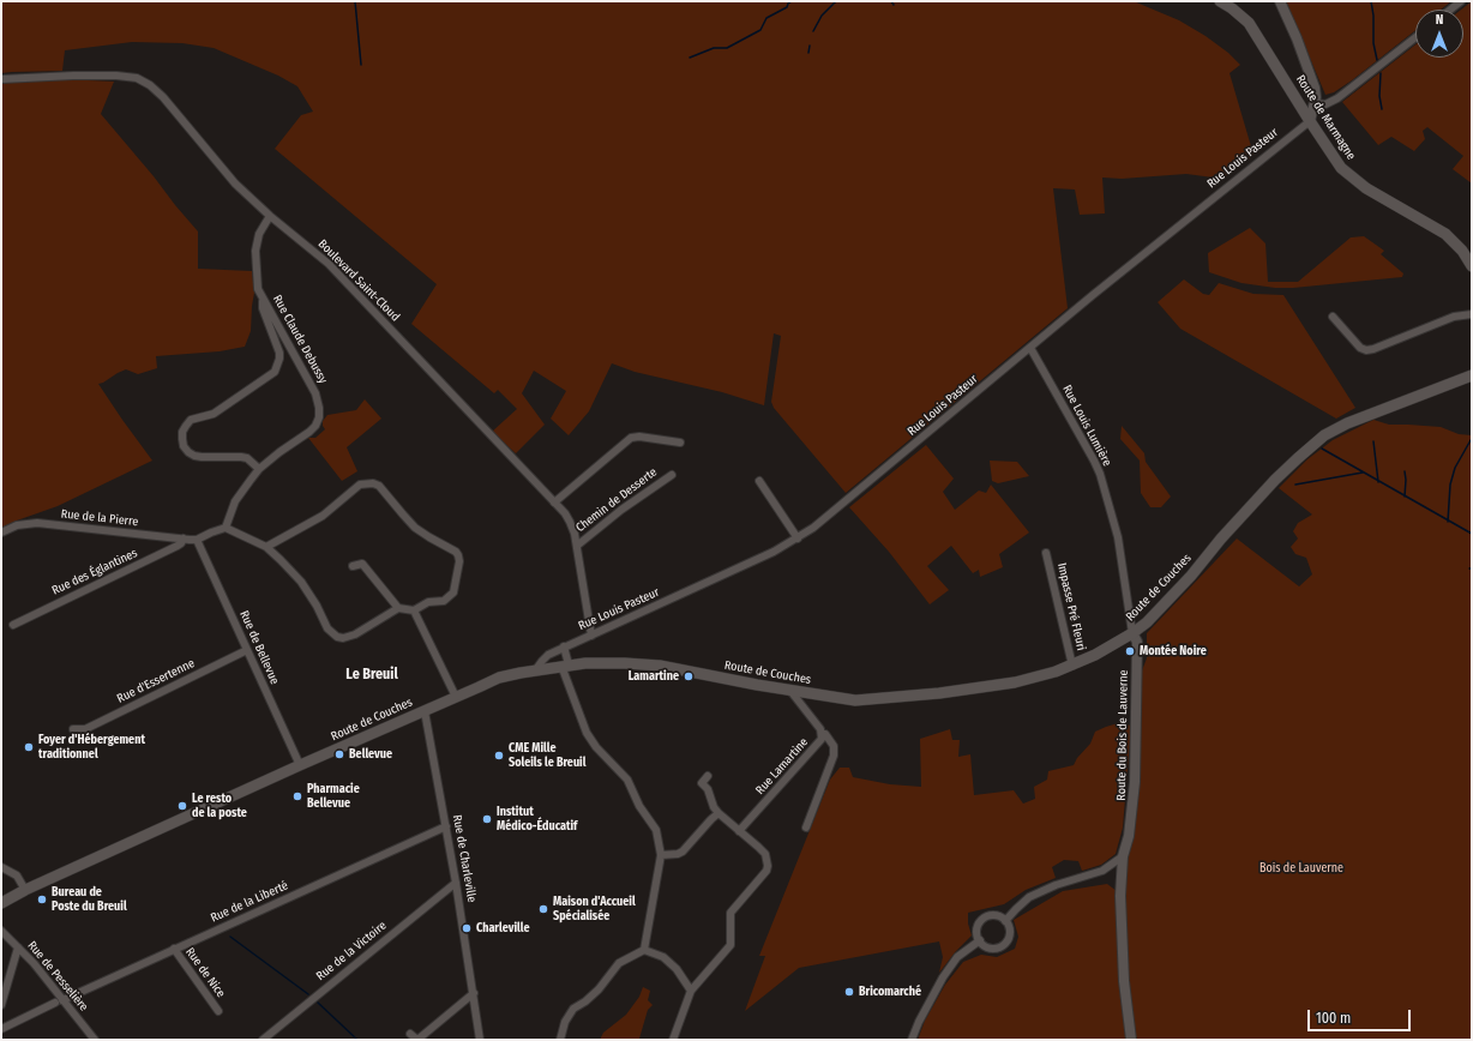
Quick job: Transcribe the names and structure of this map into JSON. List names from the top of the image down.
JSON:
{
  "streets": {
    "main road": ["Route de Marmagne", "Route de Couches"],
    "street": [
      "Rue Louis Pasteur",
      "Boulevard Saint-Cloud",
      "Rue Claude Debussy",
      "Rue Louis Lumière",
      "Chemin de Desserte",
      "Rue de la Pierre",
      "Rue des Églantines",
      "Impasse Pré Fleuri",
      "Rue de Bellevue",
      "Rue d'Essertenne",
      "Route du Bois de Lauverne",
      "Rue Lamartine",
      "Rue de Charleville",
      "Rue de la Liberté",
      "Rue de la Victoire",
      "Rue de Nice",
      "Rue de Pesselière"
    ]
  },
  "crossings": [
    ["Route de Marmagne", "Rue Louis Pasteur"],
    ["Rue Louis Pasteur", "Boulevard Saint-Cloud"],
    ["Rue Louis Pasteur", "Rue Louis Lumière"],
    ["Rue Louis Pasteur", "Route de Couches"],
    ["Boulevard Saint-Cloud", "Rue Claude Debussy"],
    ["Boulevard Saint-Cloud", "Chemin de Desserte"],
    ["Rue Louis Lumière", "Route de Couches"],
    ["Rue Louis Lumière", "Route du Bois de Lauverne"],
    ["Rue de la Pierre", "Rue des Églantines"],
    ["Rue de la Pierre", "Rue de Bellevue"],
    ["Route de Couches", "Impasse Pré Fleuri"],
    ["Route de Couches", "Rue de Bellevue"],
    ["Route de Couches", "Route du Bois de Lauverne"],
    ["Route de Couches", "Rue Lamartine"],
    ["Route de Couches", "Rue de Charleville"],
    ["Rue de Bellevue", "Rue d'Essertenne"],
    ["Rue de Charleville", "Rue de la Liberté"],
    ["Rue de Charleville", "Rue de la Victoire"],
    ["Rue de la Liberté", "Rue de Nice"],
    ["Rue de la Liberté", "Rue de Pesselière"]
  ],
  "districts": ["Le Breuil"],
  "parks": ["Bois de Lauverne"],
  "places": [
    "Montée Noire",
    "Lamartine",
    "Foyer d'Hébergement traditionnel",
    "Bellevue",
    "CME Mille Soleils le Breuil",
    "Pharmacie Bellevue",
    "Le resto de la poste",
    "Institut Médico-Éducatif",
    "Bureau de Poste du Breuil",
    "Maison d'Accueil Spécialisée",
    "Charleville",
    "Bricomarché"
  ],
  "scale_bar": "100 m",
  "north": "top"
}
